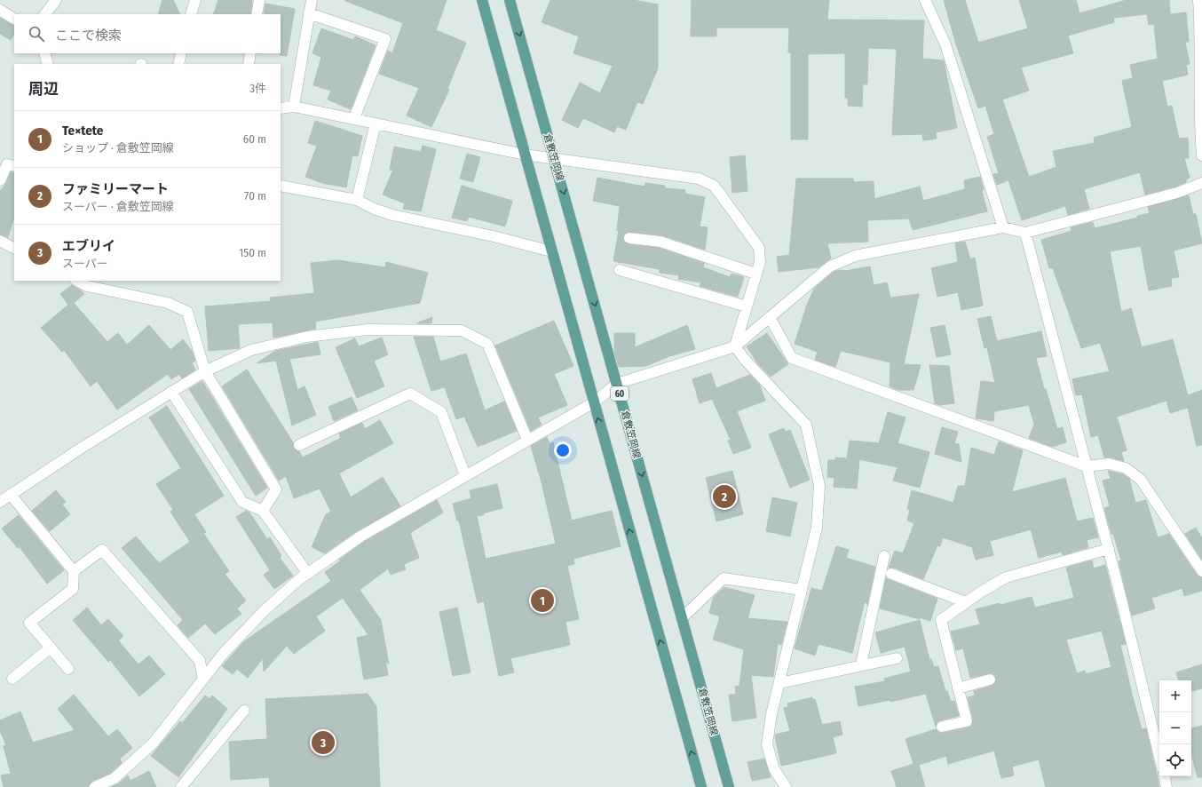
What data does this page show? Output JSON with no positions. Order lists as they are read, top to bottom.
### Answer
{
  "streets": {
    "main road": ["倉敷笠岡線", "60"]
  },
  "page": {
    "search": "ここで検索",
    "heading": ["周辺", "3件"],
    "list": [
      {
        "mark": "1",
        "name": "Te×tete",
        "note": "ショップ · 倉敷笠岡線",
        "value": "60 m"
      },
      {
        "mark": "2",
        "name": "ファミリーマート",
        "note": "スーパー · 倉敷笠岡線",
        "value": "70 m"
      },
      {
        "mark": "3",
        "name": "エブリイ",
        "note": "スーパー",
        "value": "150 m"
      }
    ],
    "pins": ["2", "1", "3"],
    "map_buttons": ["+", "−"]
  }
}
